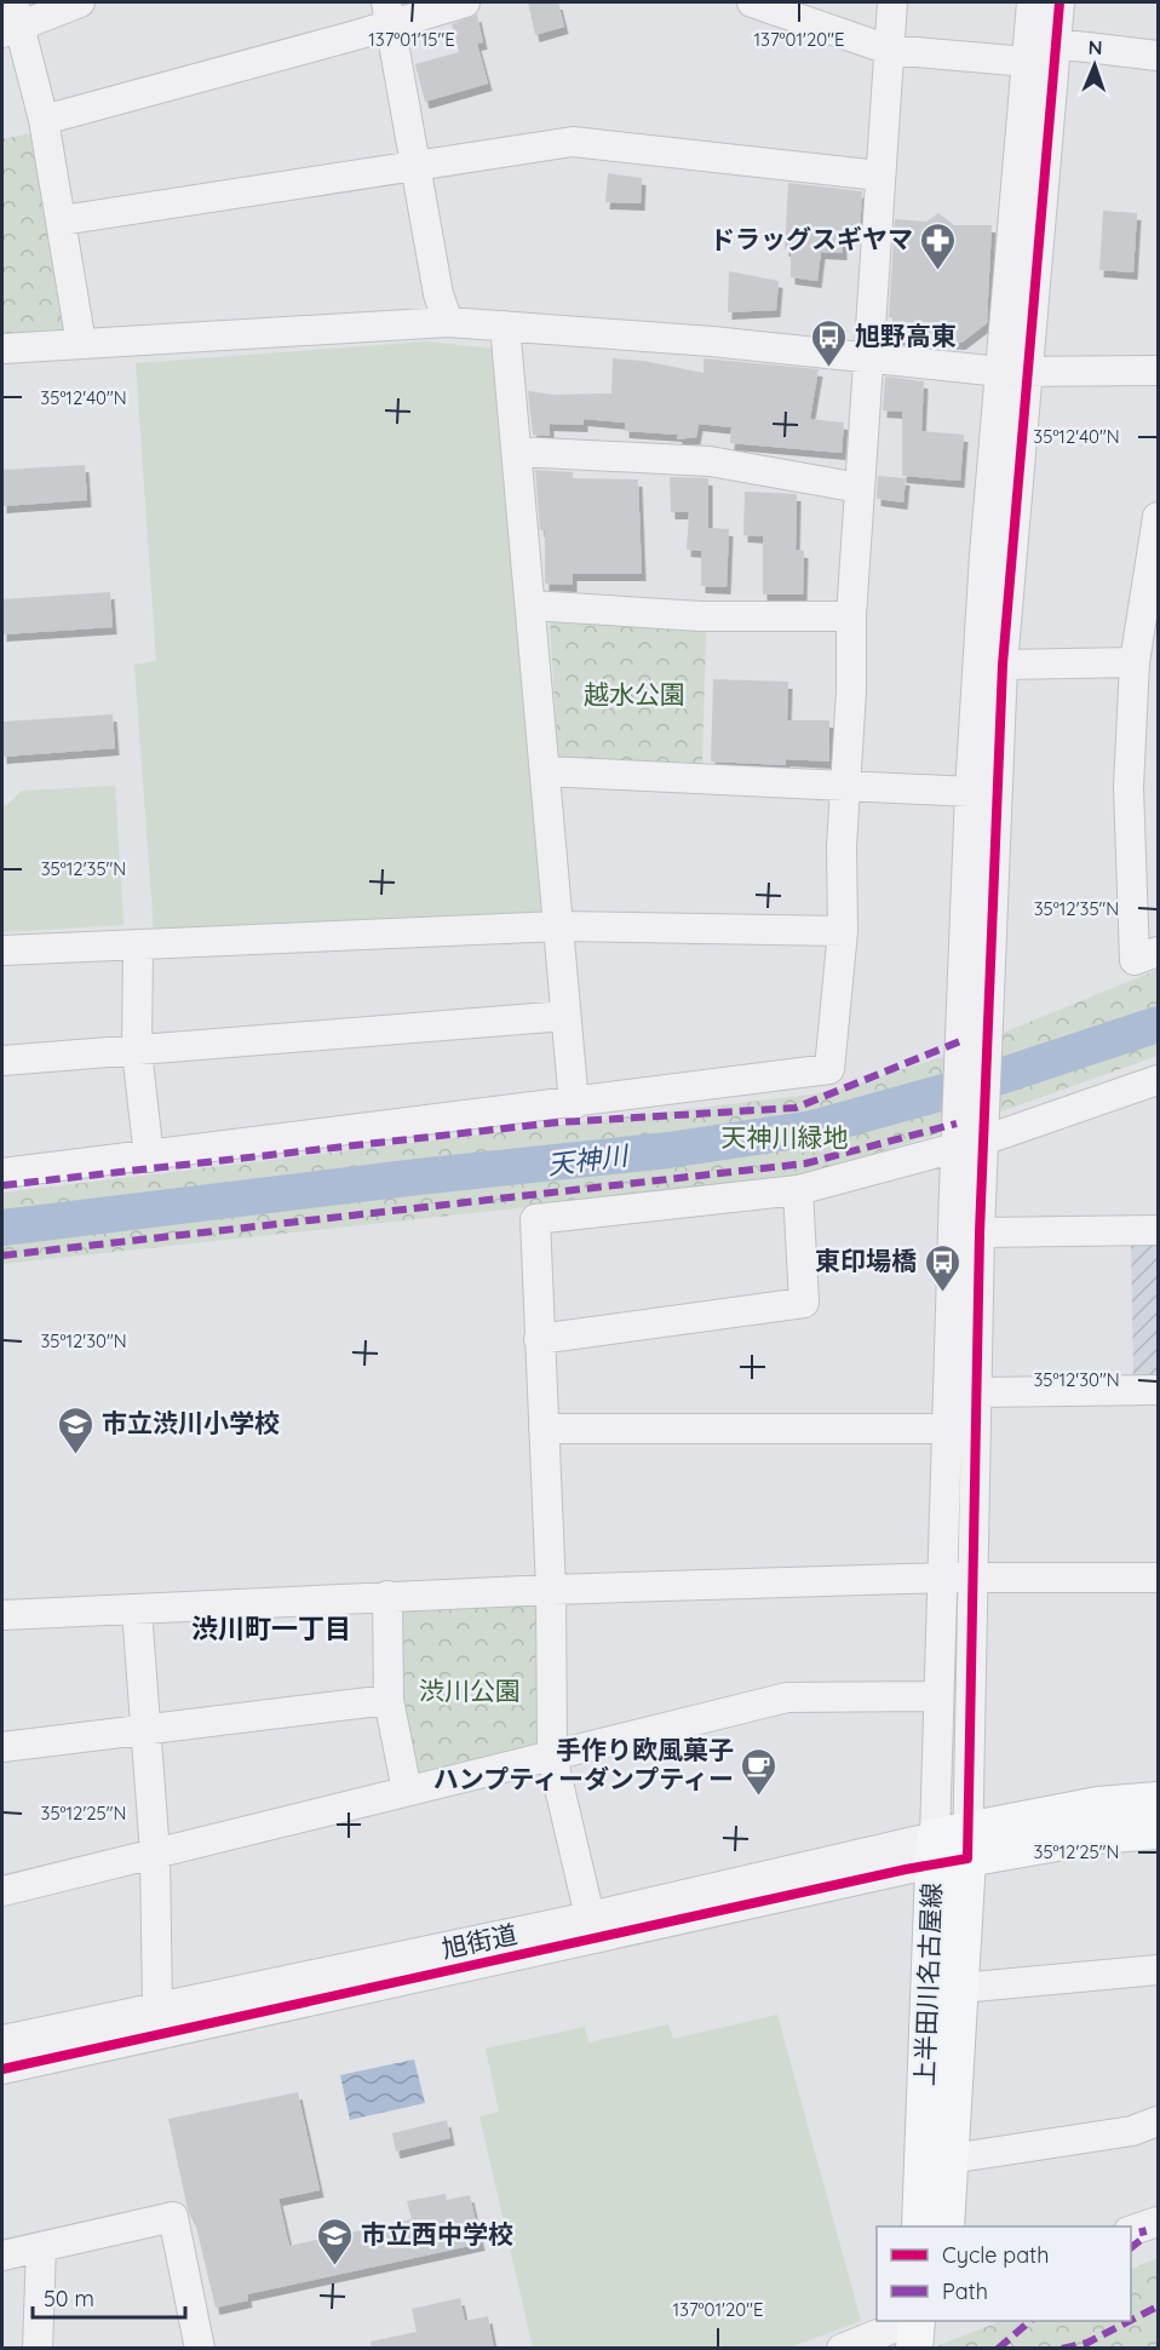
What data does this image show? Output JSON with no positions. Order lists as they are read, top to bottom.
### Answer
{
  "streets": {
    "main road": ["上半田川名古屋線"],
    "street": ["旭街道"]
  },
  "crossings": [
    ["旭街道", "上半田川名古屋線"]
  ],
  "districts": ["渋川町一丁目"],
  "water": ["天神川"],
  "parks": ["越水公園", "天神川緑地", "渋川公園"],
  "places": {
    "pharmacy": ["ドラッグスギヤマ"],
    "bus stop": ["旭野高東", "東印場橋"],
    "school or university": ["市立渋川小学校", "市立西中学校"],
    "cafe": ["手作り欧風菓子 ハンプティーダンプティー"]
  },
  "legend": ["Cycle path", "Path"],
  "scale_bar": "50 m",
  "north": "top",
  "coordinates": [
    "137°01'15\"E",
    "137°01'20\"E",
    "35°12'40\"N",
    "35°12'35\"N",
    "35°12'30\"N",
    "35°12'25\"N"
  ]
}
